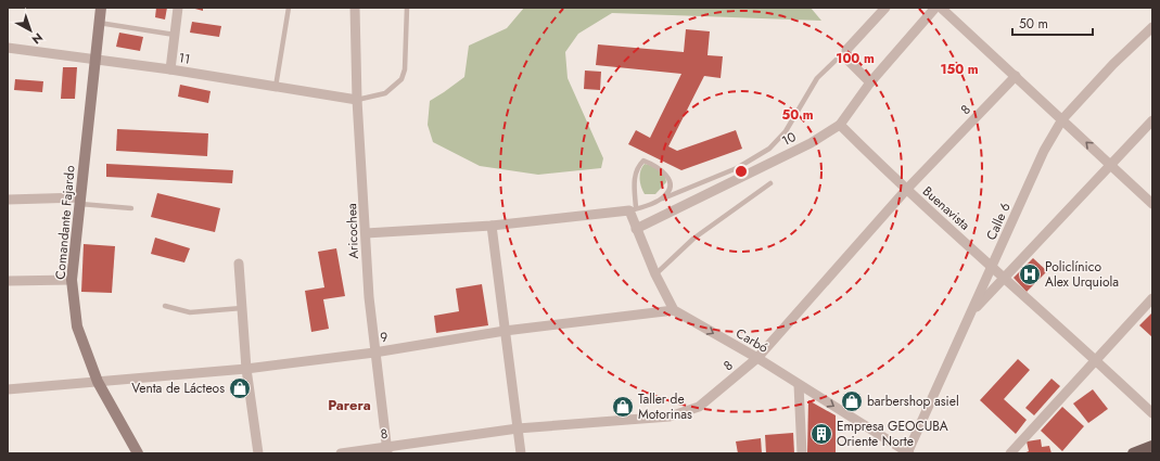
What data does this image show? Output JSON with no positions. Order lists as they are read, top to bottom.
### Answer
{
  "streets": {
    "street": [
      "11",
      "8",
      "10",
      "Buenavista",
      "Calle 6",
      "Comandante Fajardo",
      "Aricochea",
      "9",
      "Carbó"
    ]
  },
  "crossings": [
    ["11", "Comandante Fajardo"],
    ["11", "Aricochea"],
    ["8", "Buenavista"],
    ["8", "Aricochea"],
    ["8", "Carbó"],
    ["10", "Buenavista"],
    ["Buenavista", "Calle 6"],
    ["Calle 6", "Carbó"],
    ["Comandante Fajardo", "9"],
    ["Aricochea", "9"],
    ["9", "Carbó"]
  ],
  "one_way": ["Carbó"],
  "districts": ["Parera"],
  "places": {
    "hospital": ["Policlínico Alex Urquiola"],
    "shop": ["Venta de Lácteos", "barbershop asiel", "Taller de Motorinas"],
    "building": ["Empresa GEOCUBA Oriente Norte"]
  },
  "scale_bar": "50 m",
  "north": "bottom right",
  "rings": ["100 m", "150 m", "50 m"]
}
